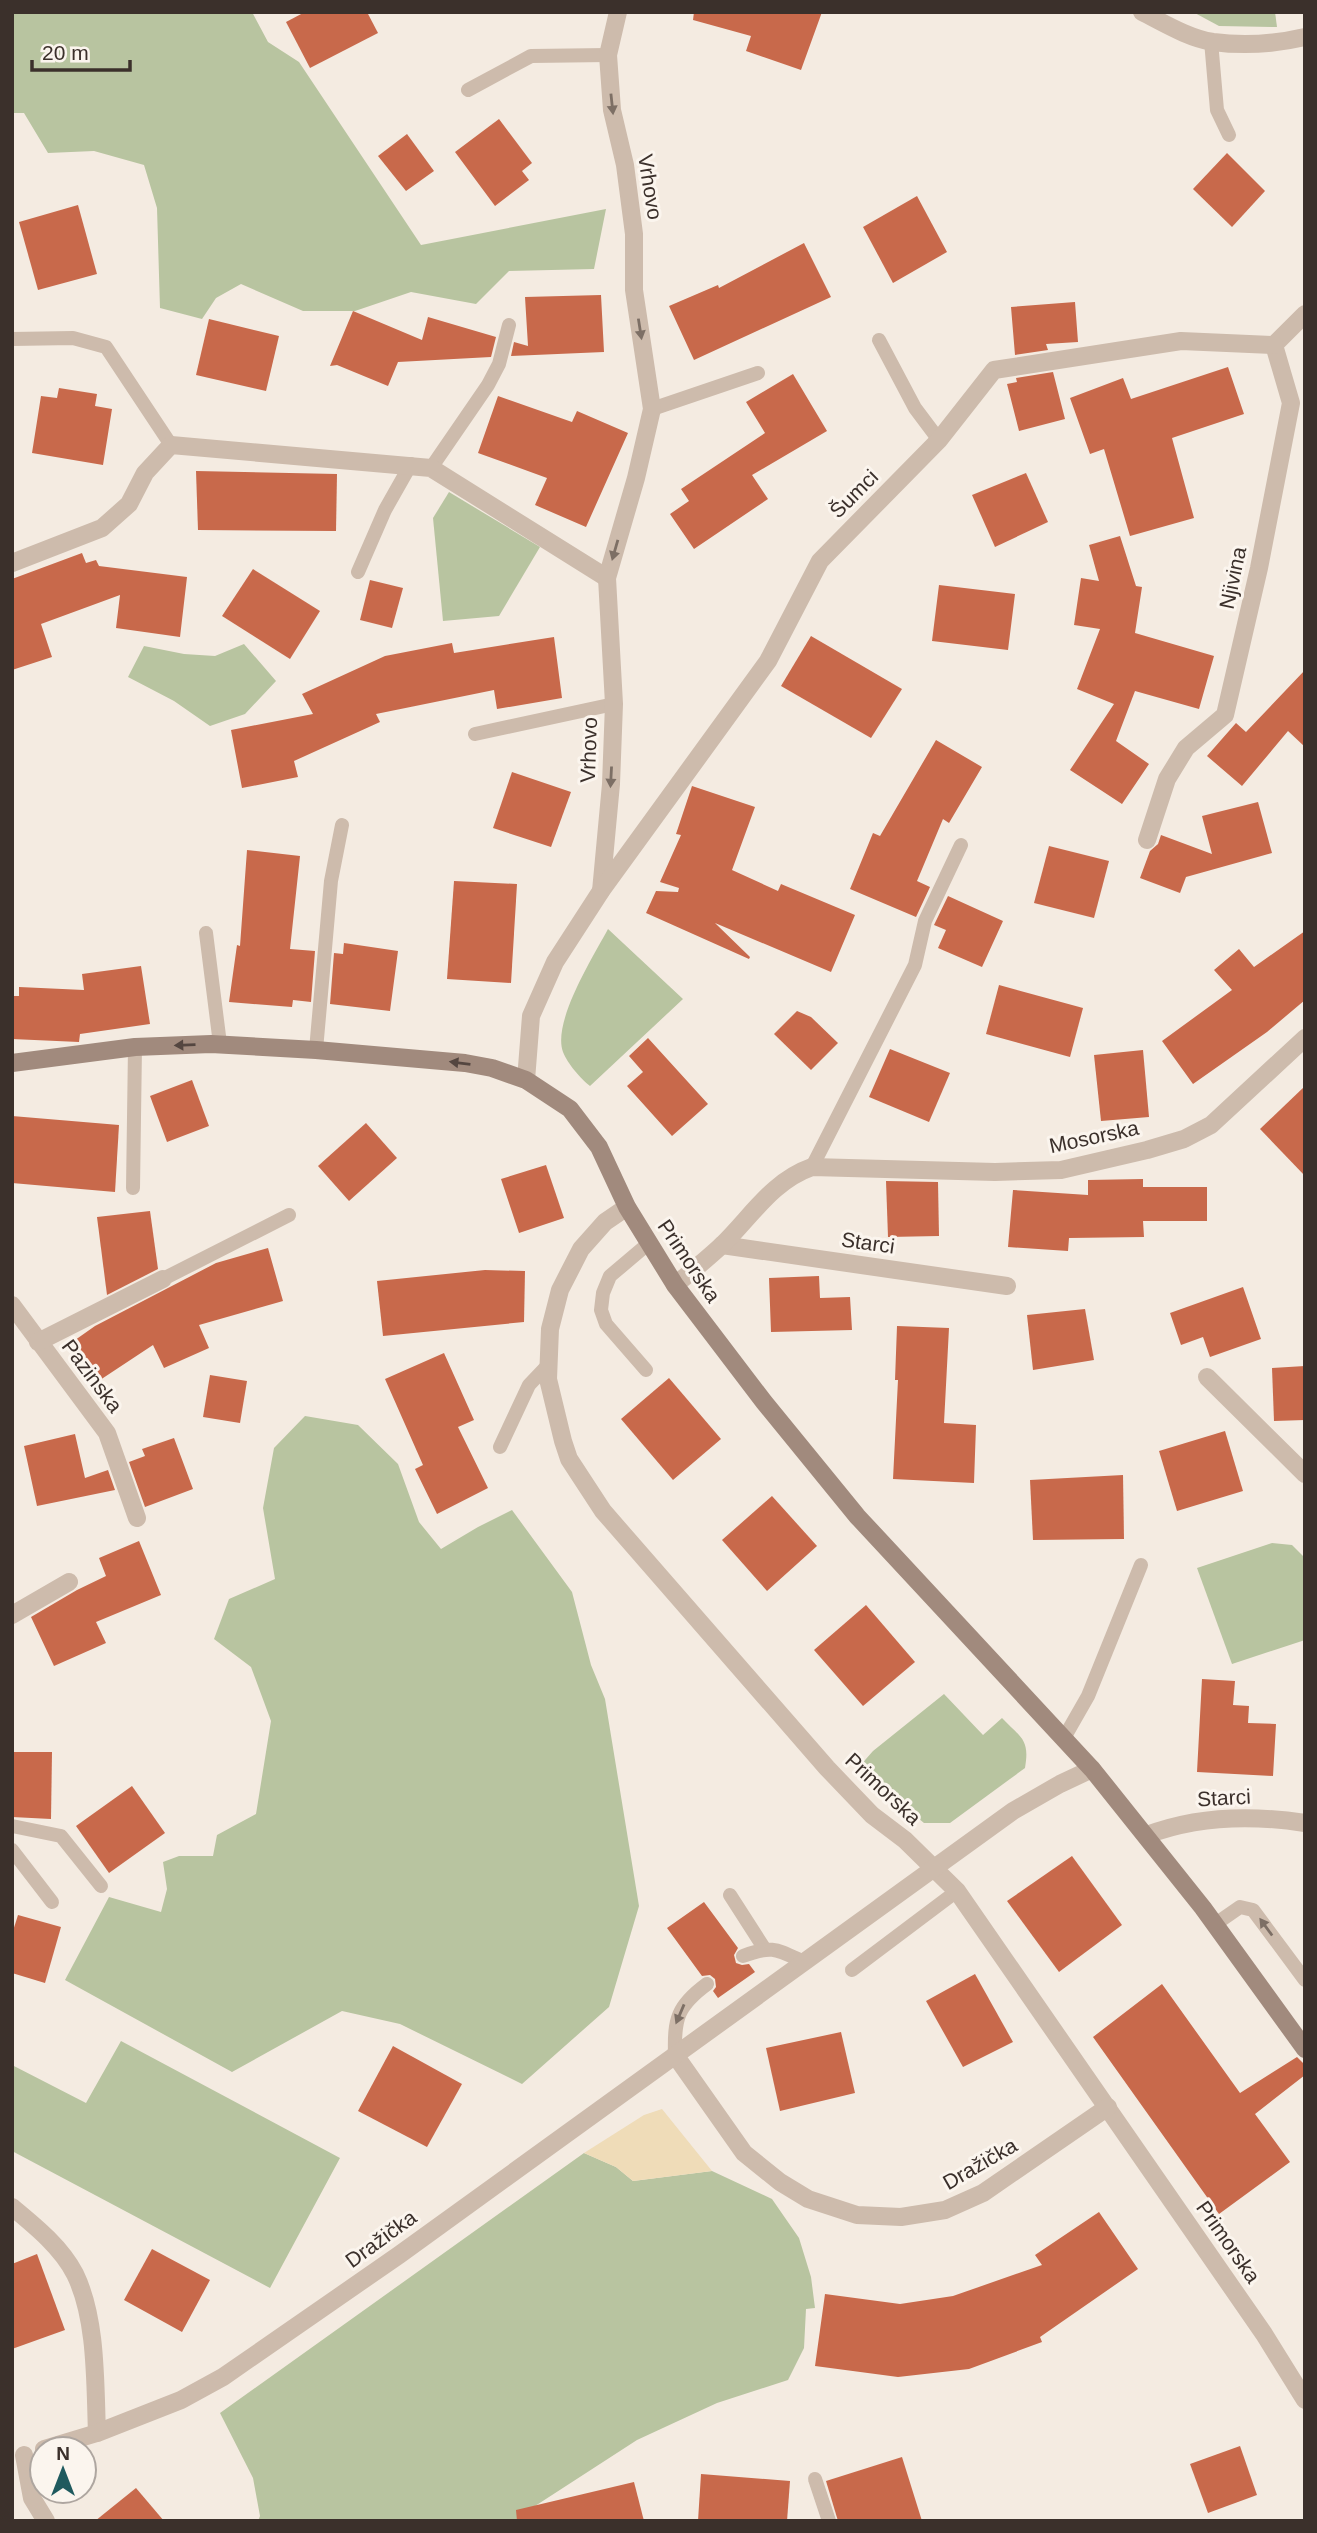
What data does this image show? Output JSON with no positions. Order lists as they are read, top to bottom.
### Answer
{
  "streets": {
    "street": [
      "Vrhovo",
      "Šumci",
      "Njivina",
      "Mosorska",
      "Starci",
      "Primorska",
      "Pazinska",
      "Dražička"
    ]
  },
  "crossings": [
    ["Vrhovo", "Šumci"],
    ["Vrhovo", "Primorska"],
    ["Šumci", "Njivina"],
    ["Starci", "Primorska"],
    ["Primorska", "Dražička"]
  ],
  "one_way": ["Vrhovo"],
  "scale_bar": "20 m",
  "north": "top"
}
